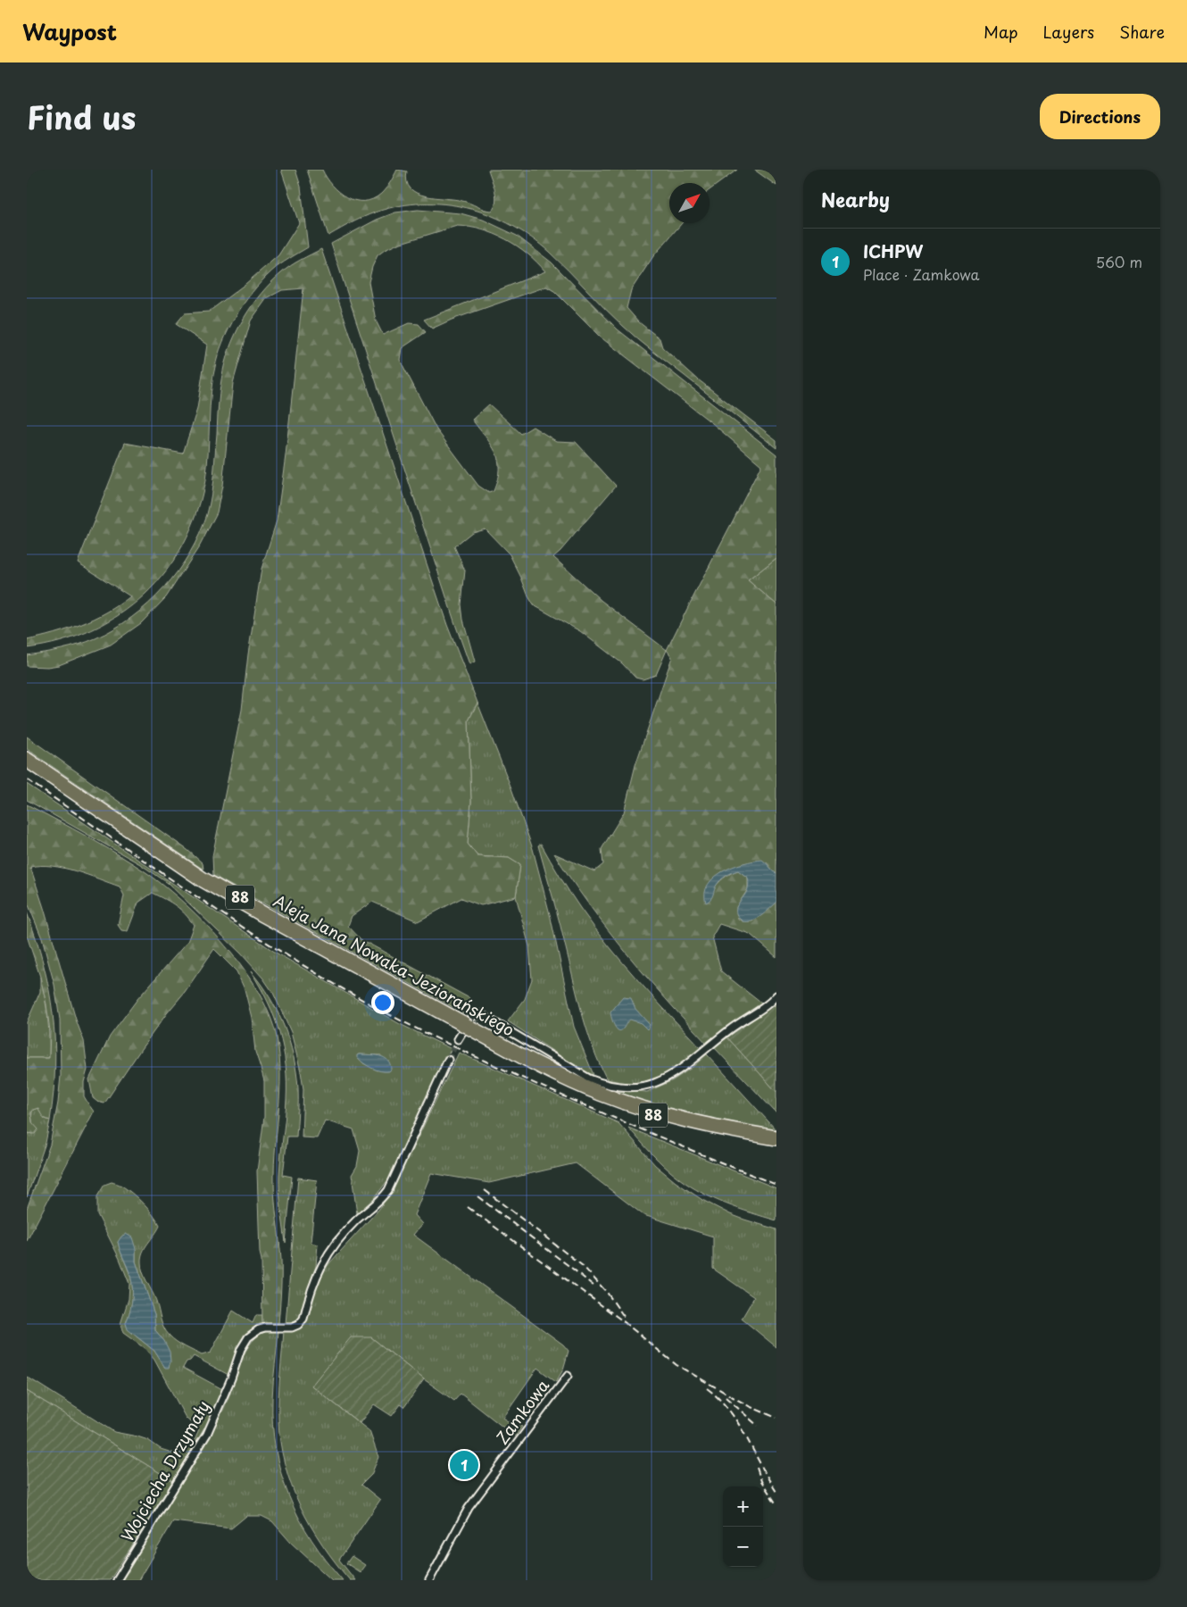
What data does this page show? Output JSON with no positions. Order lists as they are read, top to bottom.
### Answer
{
  "streets": {
    "main road": ["88", "Aleja Jana Nowaka-Jeziorańskiego"],
    "street": ["Zamkowa", "Wojciecha Drzymały"]
  },
  "north": "top right",
  "page": {
    "header": "Waypost",
    "nav": ["Map", "Layers", "Share"],
    "title": "Find us",
    "buttons": "Directions",
    "heading": "Nearby",
    "list": [
      {
        "mark": "1",
        "name": "ICHPW",
        "note": "Place · Zamkowa",
        "value": "560 m"
      }
    ],
    "pins": "1",
    "map_buttons": ["+", "−"]
  }
}
